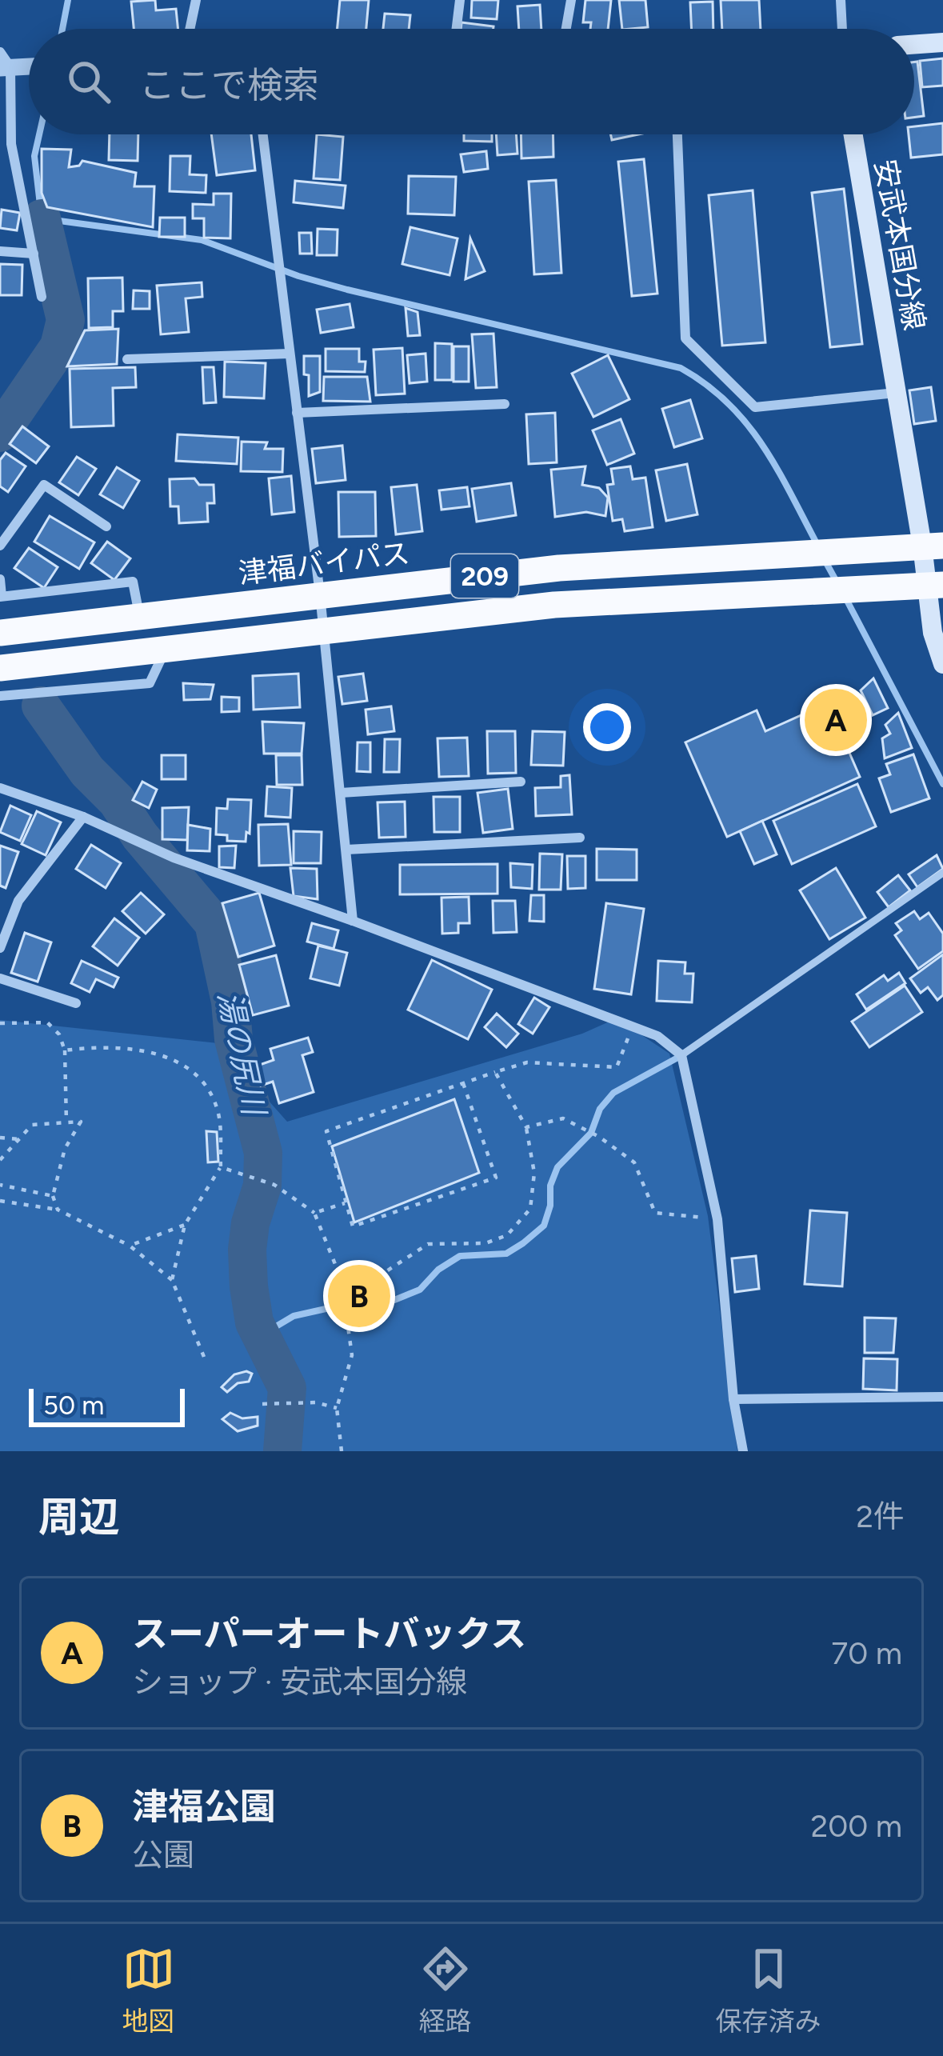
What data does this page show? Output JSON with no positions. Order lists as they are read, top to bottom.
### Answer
{
  "streets": {
    "highway": ["津福バイパス", "209"],
    "main road": ["安武本国分線"]
  },
  "crossings": [
    ["安武本国分線", "津福バイパス"],
    ["安武本国分線", "209"]
  ],
  "water": ["湯の尻川"],
  "scale_bar": "50 m",
  "page": {
    "search": "ここで検索",
    "pins": ["A", "B"],
    "scale": "50 m",
    "heading": ["周辺", "2件"],
    "list": [
      {
        "mark": "A",
        "name": "スーパーオートバックス",
        "note": "ショップ · 安武本国分線",
        "value": "70 m"
      },
      {
        "mark": "B",
        "name": "津福公園",
        "note": "公園",
        "value": "200 m"
      }
    ],
    "nav": ["地図", "経路", "保存済み"]
  }
}
